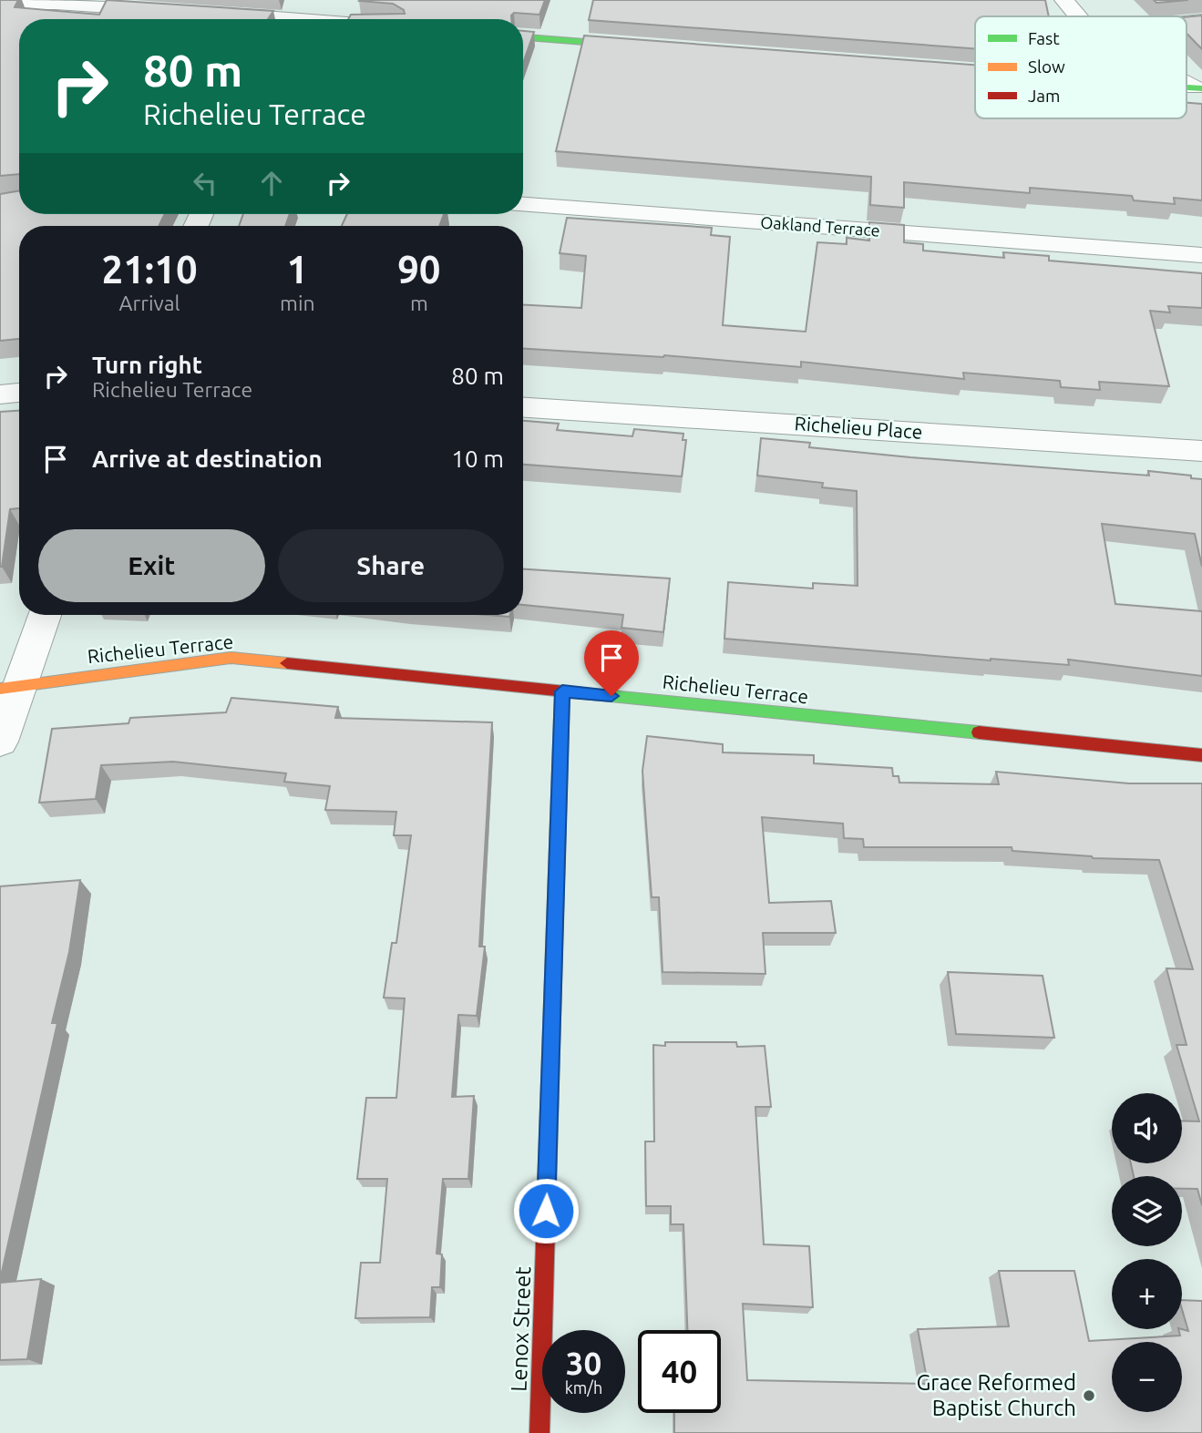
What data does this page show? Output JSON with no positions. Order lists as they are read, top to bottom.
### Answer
{
  "streets": {
    "street": [
      "Oakland Terrace",
      "Richelieu Place",
      "Richelieu Terrace",
      "Lenox Street"
    ]
  },
  "crossings": [
    ["Richelieu Terrace", "Lenox Street"]
  ],
  "places": ["Grace Reformed Baptist Church"],
  "legend": ["Fast", "Slow", "Jam"],
  "page": {
    "turn": ["80 m", "Richelieu Terrace"],
    "eta": [
      "21:10",
      "Arrival",
      "1",
      "min",
      "90",
      "m"
    ],
    "list": [
      {
        "name": "Turn right",
        "note": "Richelieu Terrace",
        "value": "80 m"
      },
      {
        "name": "Arrive at destination",
        "value": "10 m"
      }
    ],
    "buttons": ["Exit", "Share"],
    "map_buttons": ["+", "−"],
    "speed": "30 km/h",
    "limit": "40"
  }
}
